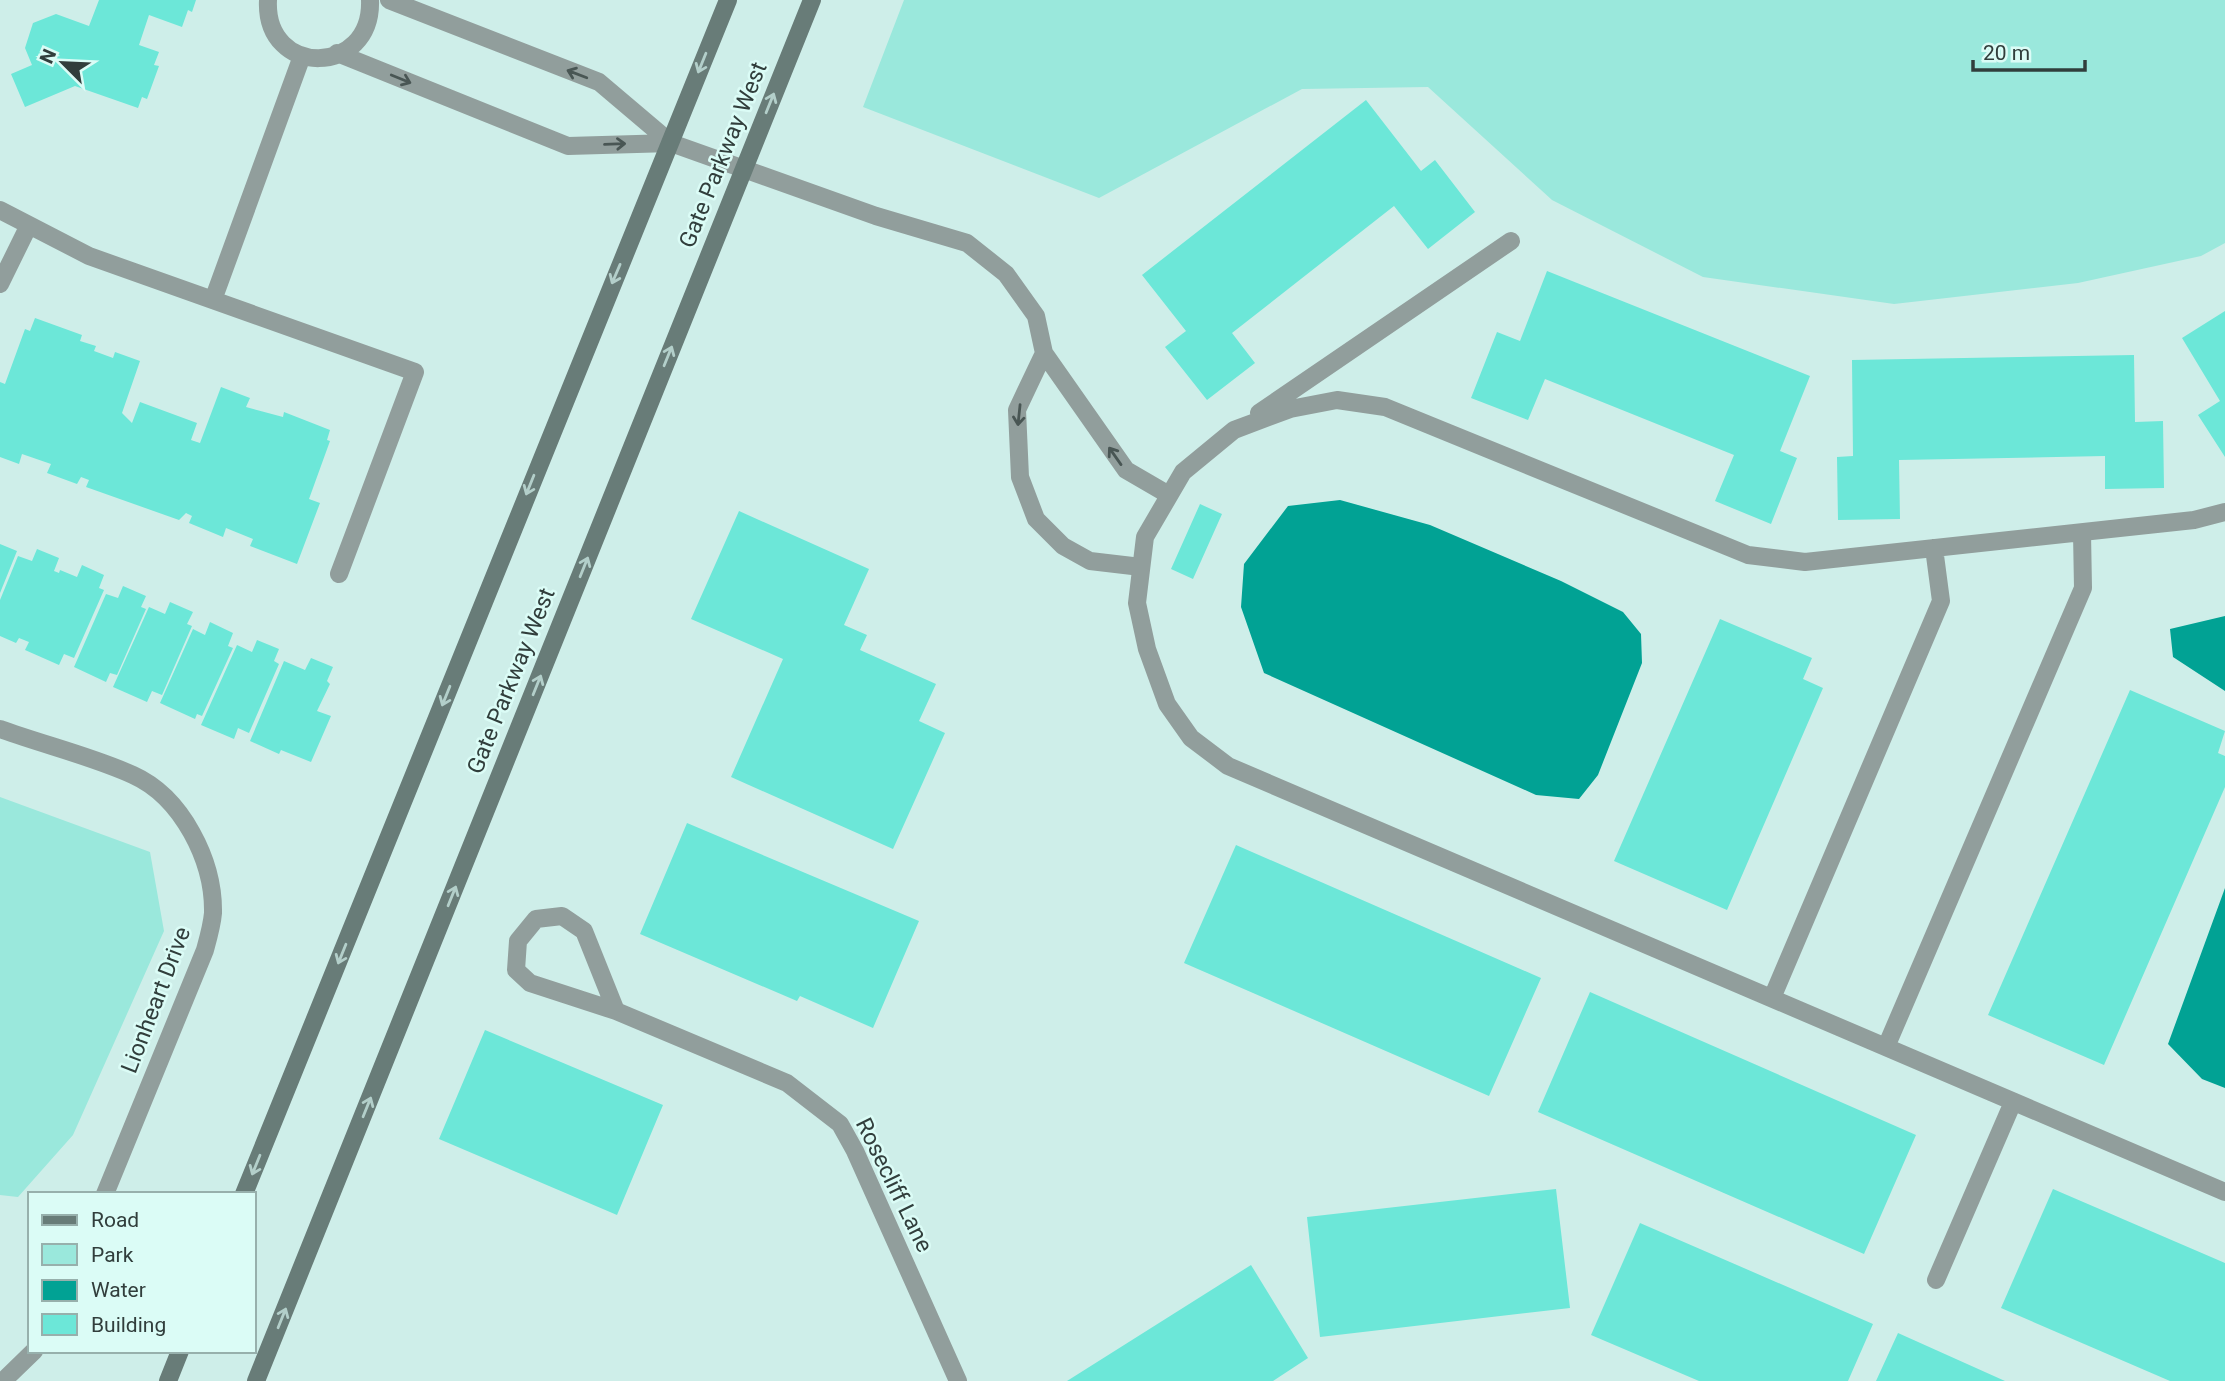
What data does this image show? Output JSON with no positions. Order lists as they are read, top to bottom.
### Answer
{
  "streets": {
    "main road": ["Gate Parkway West"],
    "street": ["Lionheart Drive", "Rosecliff Lane"]
  },
  "legend": [
    "Road",
    "Park",
    "Water",
    "Building"
  ],
  "scale_bar": "20 m",
  "north": "top left"
}
